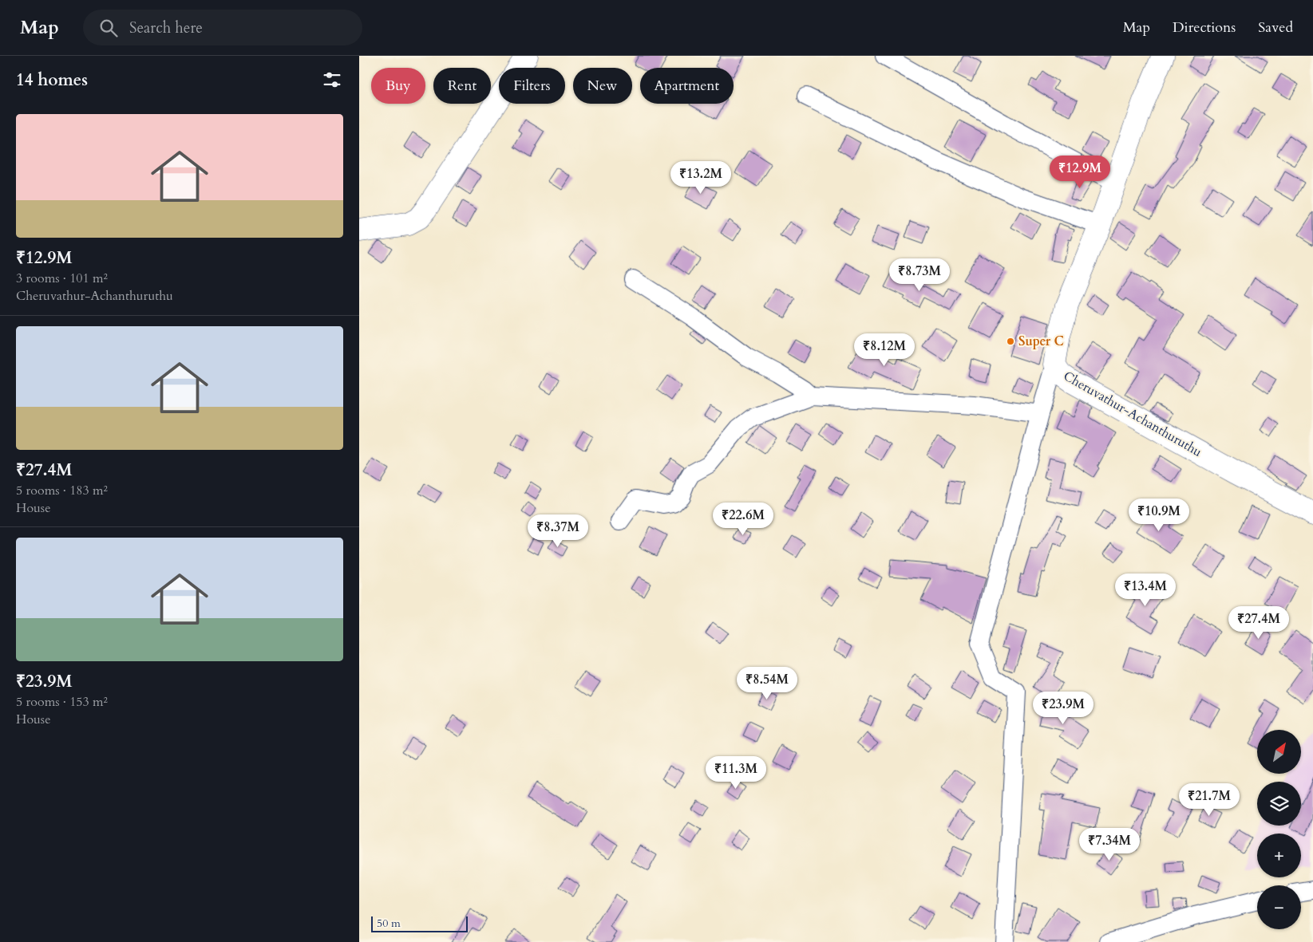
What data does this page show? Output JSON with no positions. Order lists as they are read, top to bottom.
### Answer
{
  "streets": {
    "main road": ["Cheruvathur-Achanthuruthu"]
  },
  "places": ["Super C"],
  "scale_bar": "50 m",
  "north": "top right",
  "page": {
    "header": "Map",
    "search": "Search here",
    "nav": ["Map", "Directions", "Saved"],
    "heading": "14 homes",
    "chip": [
      "Buy",
      "Rent",
      "Filters",
      "New",
      "Apartment"
    ],
    "list": [
      {
        "name": "₹12.9M",
        "note": "3 rooms · 101 m² · Cheruvathur-Achanthuruthu"
      },
      {
        "name": "₹27.4M",
        "note": "5 rooms · 183 m² · House"
      },
      {
        "name": "₹23.9M",
        "note": "5 rooms · 153 m² · House"
      }
    ],
    "price": [
      "₹12.9M",
      "₹13.2M",
      "₹8.73M",
      "₹8.12M",
      "₹10.9M",
      "₹22.6M",
      "₹8.37M",
      "₹13.4M",
      "₹27.4M",
      "₹8.54M",
      "₹23.9M",
      "₹11.3M",
      "₹21.7M",
      "₹7.34M"
    ],
    "map_buttons": ["+", "−"],
    "scale": "50 m"
  }
}
